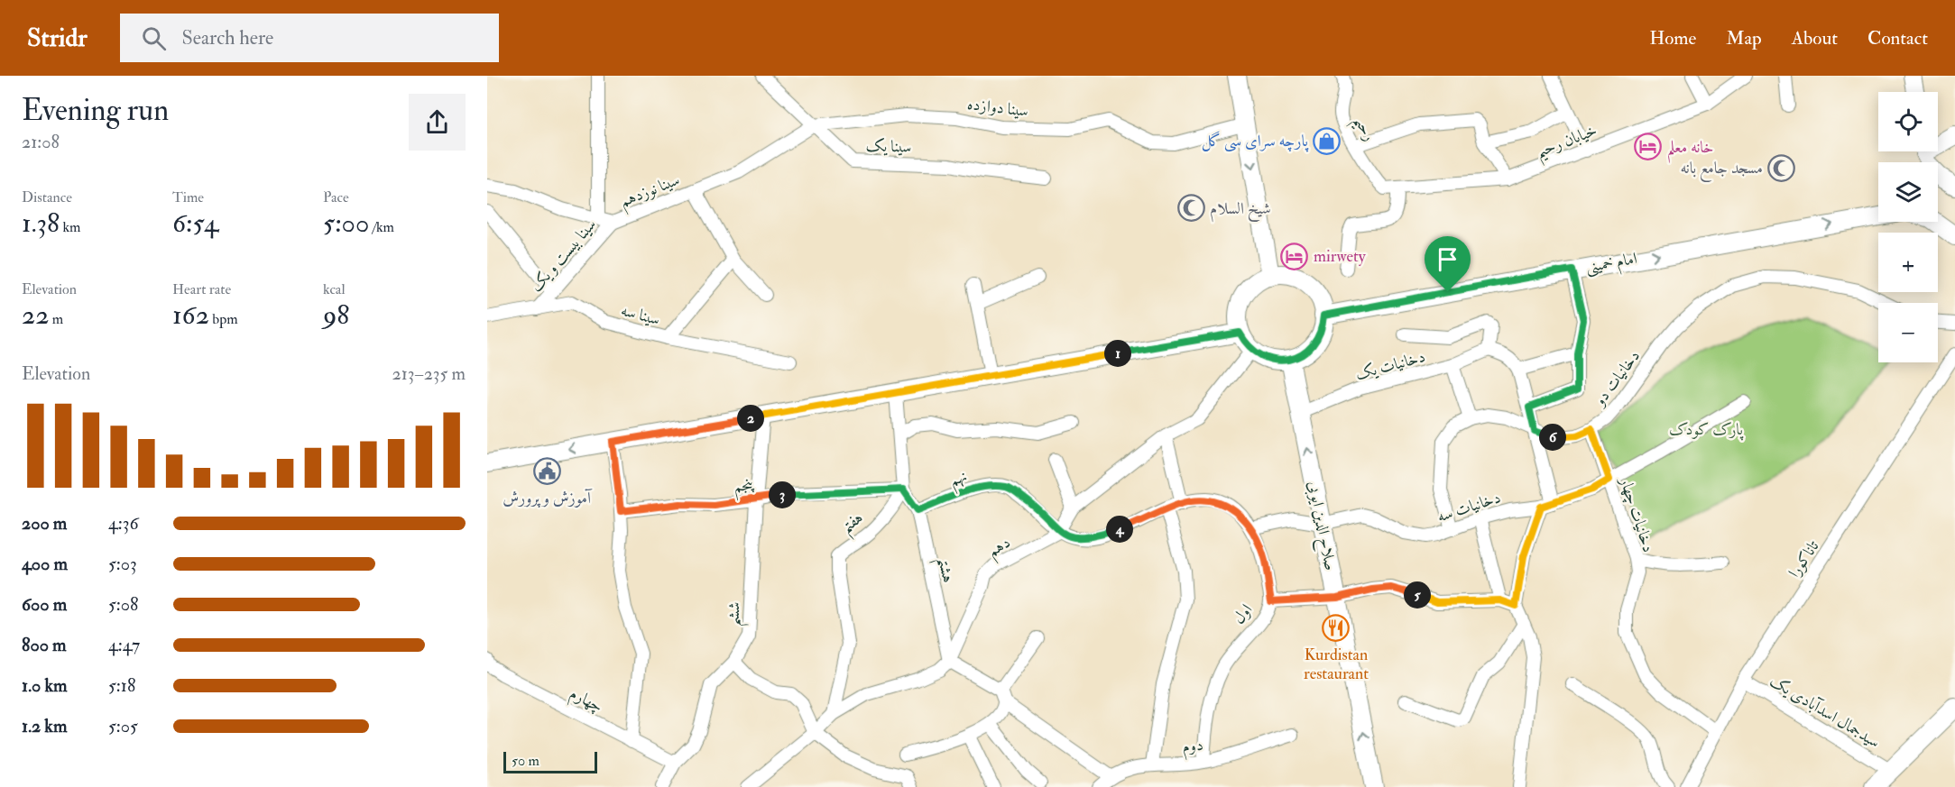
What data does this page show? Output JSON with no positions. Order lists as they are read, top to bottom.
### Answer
{
  "streets": {
    "main road": ["امام خمینی", "صلاح الدین ایوبی"],
    "street": [
      "سینا دوازده",
      "رحیم",
      "خیابان رحیم",
      "سینا یک",
      "سینا نوزدهم",
      "سینا بیست و یک",
      "سینا سه",
      "دخانیات یک",
      "دخانیات دو",
      "نهم",
      "پنجم",
      "دخانیات سه",
      "دخانیات چهار",
      "هفتم",
      "دهم",
      "تاناکورا",
      "هشتم",
      "ششم",
      "اول",
      "چهارم",
      "سیدجمال اسدآبادی یک",
      "دوم"
    ]
  },
  "crossings": [
    ["سینا دوازده", "سینا یک"],
    ["سینا دوازده", "سینا نوزدهم"],
    ["رحیم", "خیابان رحیم"],
    ["سینا یک", "سینا نوزدهم"],
    ["سینا نوزدهم", "سینا بیست و یک"],
    ["سینا بیست و یک", "سینا سه"],
    ["امام خمینی", "صلاح الدین ایوبی"],
    ["دخانیات یک", "صلاح الدین ایوبی"],
    ["دخانیات دو", "دخانیات چهار"],
    ["نهم", "دهم"],
    ["نهم", "هشتم"],
    ["نهم", "اول"],
    ["پنجم", "هفتم"],
    ["پنجم", "هشتم"],
    ["پنجم", "ششم"],
    ["دخانیات سه", "دخانیات چهار"],
    ["دخانیات سه", "صلاح الدین ایوبی"],
    ["دخانیات سه", "اول"],
    ["دخانیات چهار", "تاناکورا"],
    ["هفتم", "هشتم"],
    ["دهم", "هشتم"],
    ["دهم", "اول"],
    ["تاناکورا", "سیدجمال اسدآبادی یک"],
    ["ششم", "چهارم"],
    ["اول", "دوم"]
  ],
  "one_way": ["امام خمینی", "صلاح الدین ایوبی"],
  "parks": ["پارک کودک"],
  "places": {
    "shop": ["پارچه سرای سی گل"],
    "hotel": ["خانه معلم", "mirwety"],
    "mosque": ["مسجد جامع بانه", "شیخ السلام"],
    "public building": ["آموزش و پرورش"],
    "restaurant": ["Kurdistan restaurant"]
  },
  "scale_bar": "50 m",
  "page": {
    "header": "Stridr",
    "search": "Search here",
    "nav": [
      "Home",
      "Map",
      "About",
      "Contact"
    ],
    "heading": ["Evening run", "21:08"],
    "map_buttons": ["+", "−"],
    "stats": [
      ["Distance", "1.38 km"],
      ["Time", "6:54"],
      ["Pace", "5:00 /km"],
      ["Elevation", "22 m"],
      ["Heart rate", "162 bpm"],
      ["kcal", "98"]
    ],
    "pins": [
      "1",
      "2",
      "6",
      "3",
      "4",
      "5"
    ],
    "chart": ["Elevation", "213–235 m"],
    "list": [
      {
        "name": "200 m",
        "note": "4:36"
      },
      {
        "name": "400 m",
        "note": "5:03"
      },
      {
        "name": "600 m",
        "note": "5:08"
      },
      {
        "name": "800 m",
        "note": "4:47"
      },
      {
        "name": "1.0 km",
        "note": "5:18"
      },
      {
        "name": "1.2 km",
        "note": "5:05"
      }
    ],
    "scale": "50 m"
  }
}
